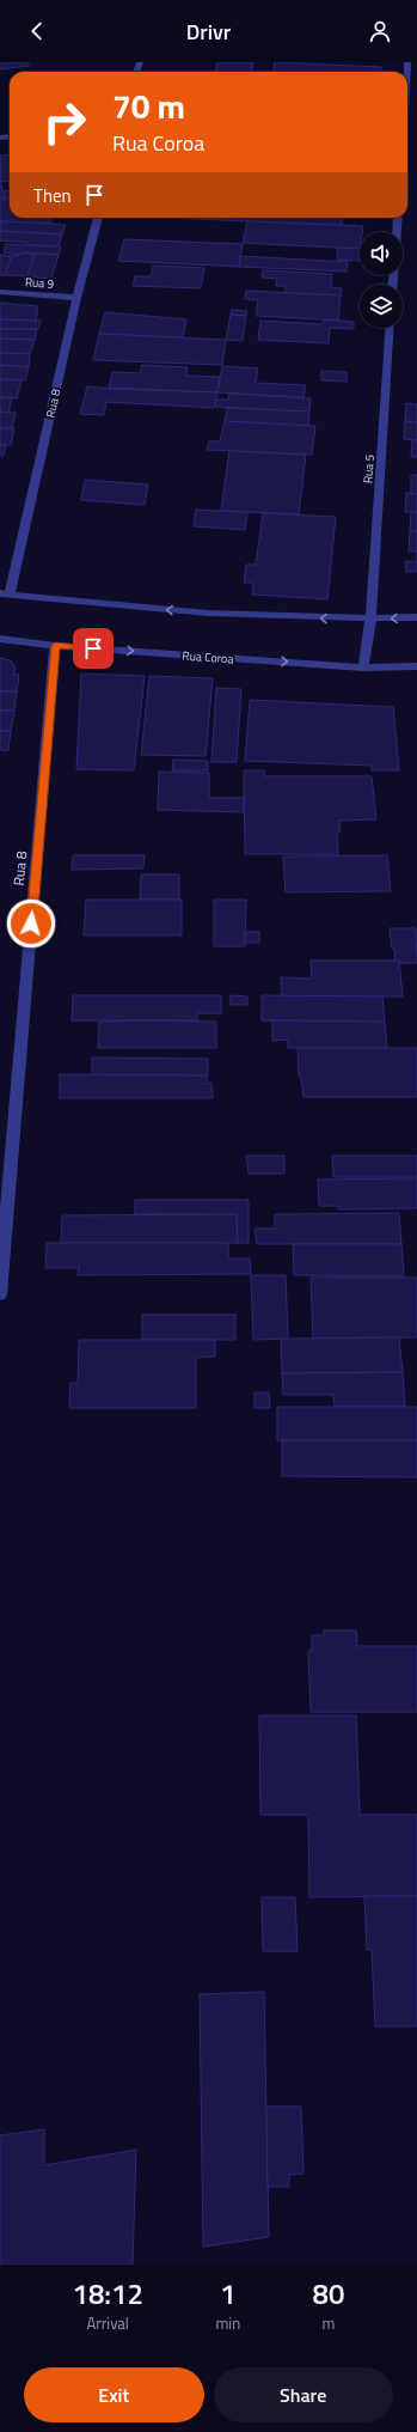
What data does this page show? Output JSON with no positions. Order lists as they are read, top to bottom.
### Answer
{
  "streets": {
    "street": [
      "Rua 9",
      "Rua 8",
      "Rua 5",
      "Rua Coroa"
    ]
  },
  "crossings": [
    ["Rua 9", "Rua 8"],
    ["Rua 8", "Rua Coroa"],
    ["Rua 5", "Rua Coroa"]
  ],
  "page": {
    "header": "Drivr",
    "turn": ["70 m", "Rua Coroa"],
    "then": "Then",
    "eta": [
      "18:12",
      "Arrival",
      "1",
      "min",
      "80",
      "m"
    ],
    "buttons": ["Exit", "Share"]
  }
}
